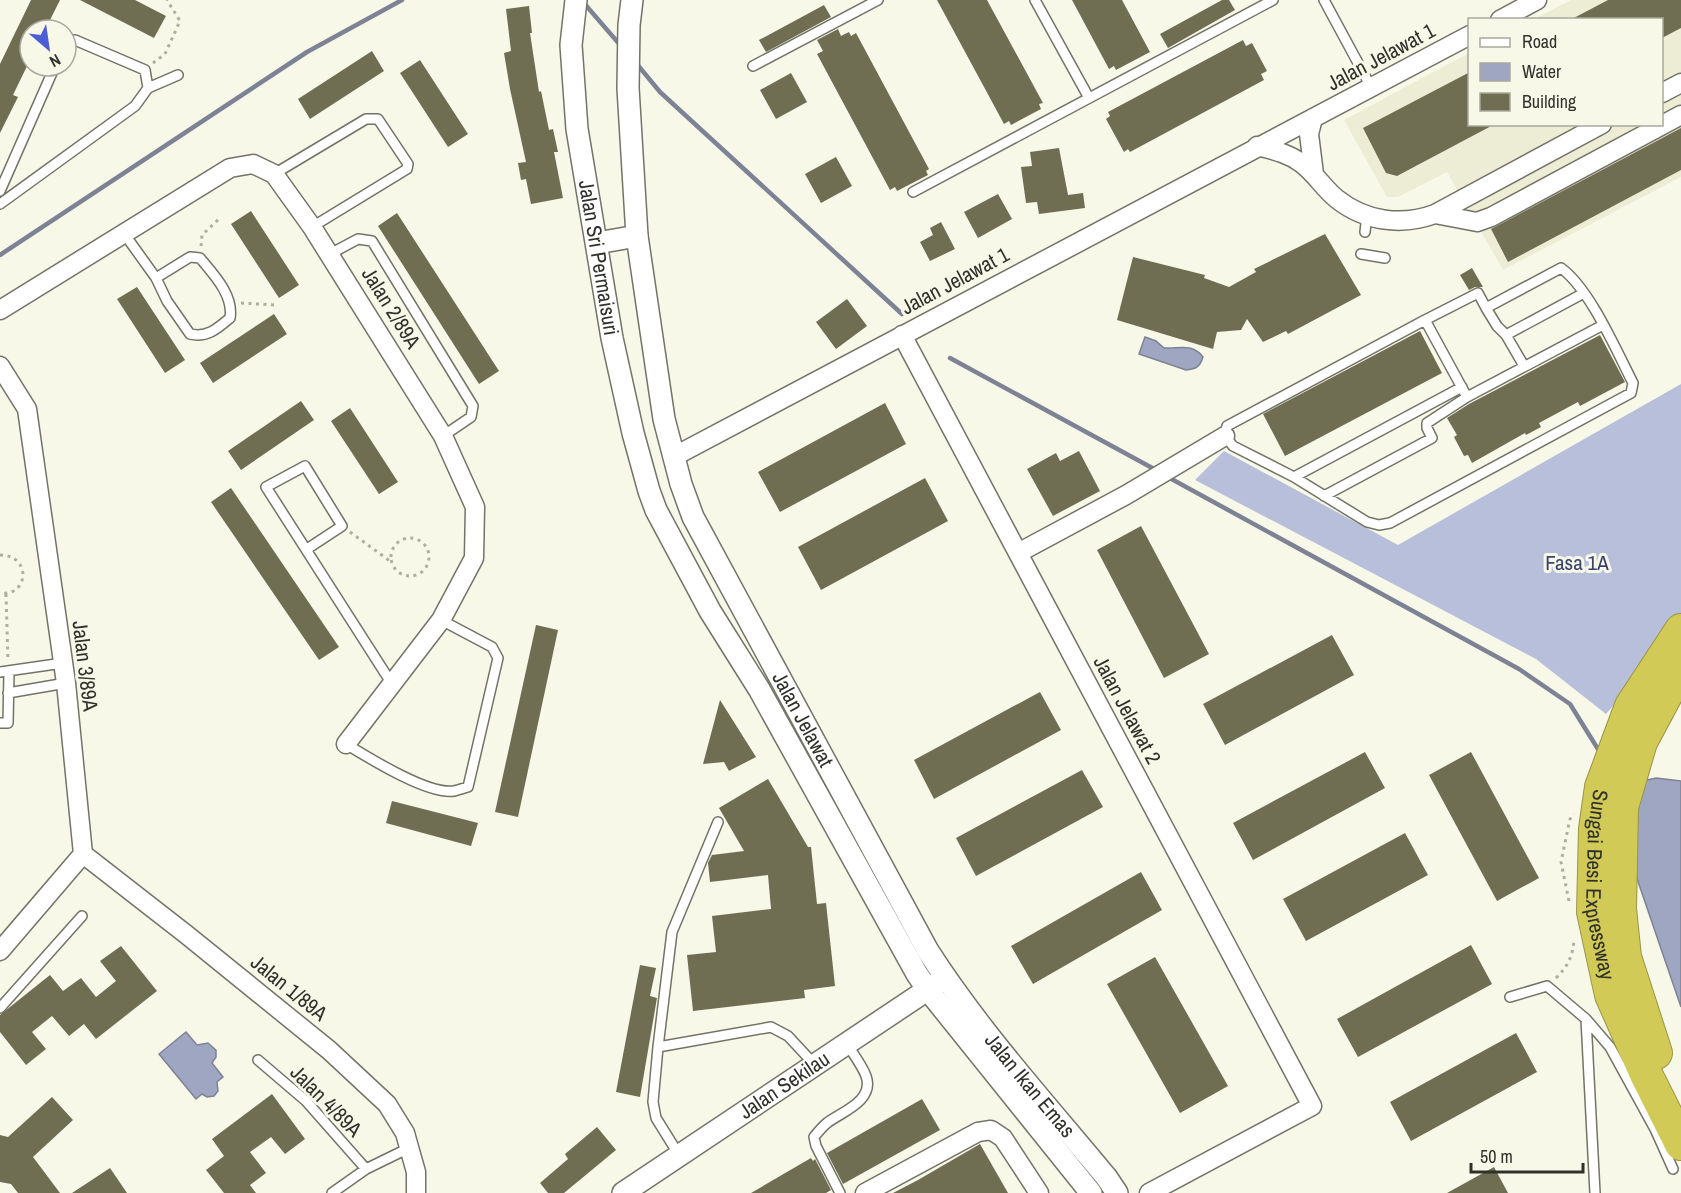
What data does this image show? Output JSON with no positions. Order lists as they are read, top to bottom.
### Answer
{
  "streets": {
    "highway": ["Sungai Besi Expressway"],
    "street": [
      "Jalan Jelawat 1",
      "Jalan Sri Permaisuri",
      "Jalan 2/89A",
      "Jalan 3/89A",
      "Jalan Jelawat 2",
      "Jalan Jelawat",
      "Jalan 1/89A",
      "Jalan Sekilau",
      "Jalan Ikan Emas"
    ],
    "lane": ["Jalan 4/89A"]
  },
  "crossings": [
    ["Jalan Jelawat 1", "Jalan Sri Permaisuri"],
    ["Jalan Jelawat 1", "Jalan Jelawat 2"],
    ["Jalan Jelawat 1", "Jalan Jelawat"],
    ["Jalan Sri Permaisuri", "Jalan Jelawat"],
    ["Jalan 3/89A", "Jalan 1/89A"],
    ["Jalan Jelawat", "Jalan Sekilau"],
    ["Jalan Jelawat", "Jalan Ikan Emas"],
    ["Jalan Sekilau", "Jalan Ikan Emas"]
  ],
  "parks": ["Fasa 1A"],
  "legend": ["Road", "Water", "Building"],
  "scale_bar": "50 m",
  "north": "bottom right"
}
